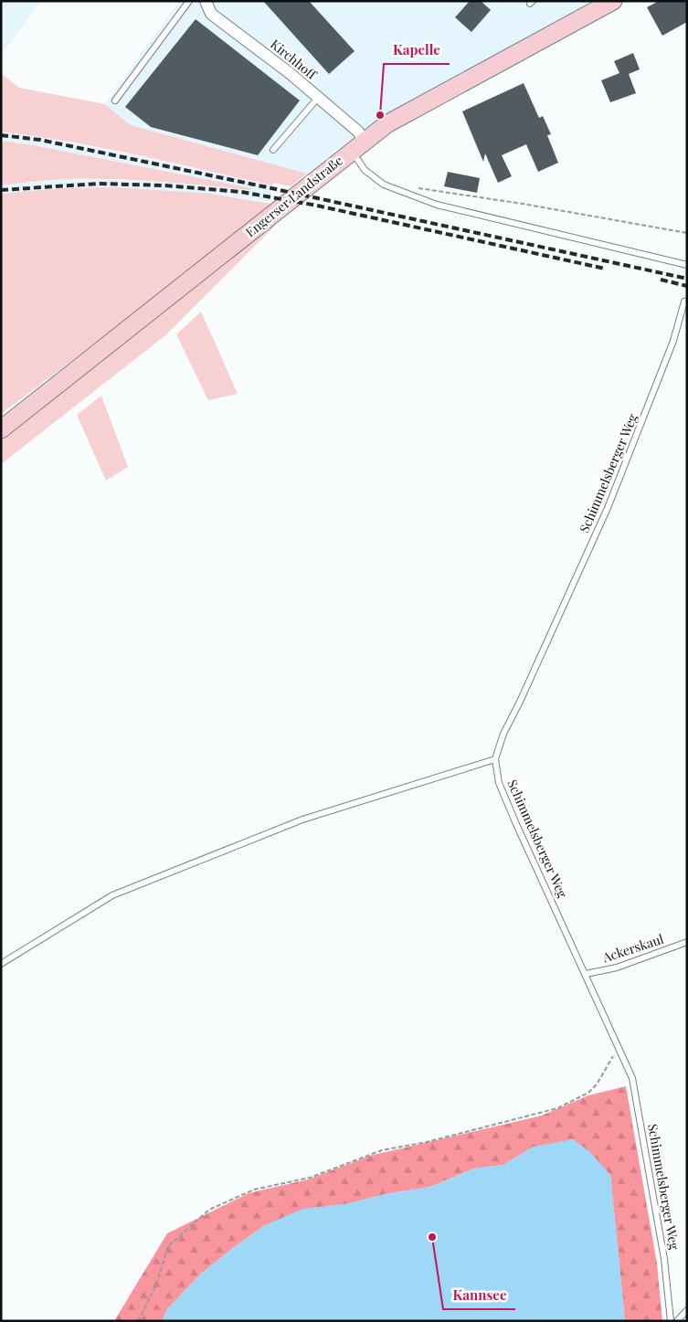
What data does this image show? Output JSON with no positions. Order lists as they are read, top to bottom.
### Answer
{
  "streets": {
    "main road": ["Engerser Landstraße"],
    "street": ["Kirchhoff"],
    "lane": ["Schimmelsberger Weg", "Ackerskaul"]
  },
  "crossings": [
    ["Kirchhoff", "Engerser Landstraße"],
    ["Schimmelsberger Weg", "Ackerskaul"]
  ],
  "places": ["Kapelle", "Kannsee"]
}
